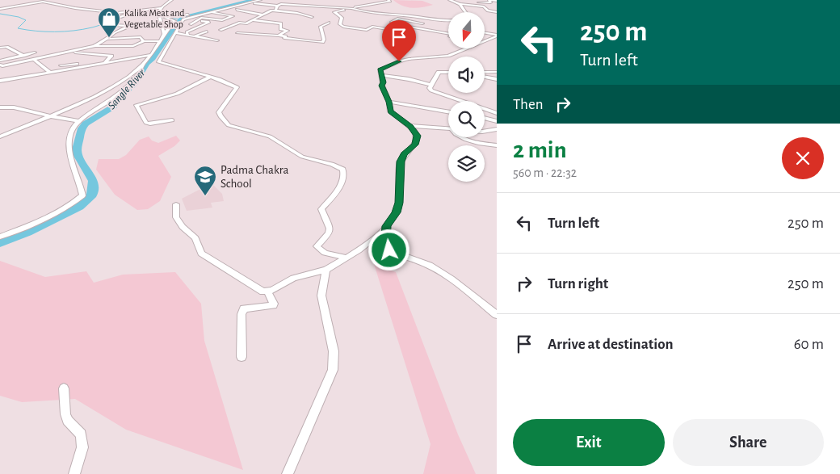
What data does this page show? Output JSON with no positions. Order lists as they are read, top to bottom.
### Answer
{
  "water": ["Sangle River"],
  "places": {
    "shop": ["Kalika Meat and Vegetable Shop"],
    "school or university": ["Padma Chakra School"]
  },
  "north": "bottom",
  "page": {
    "turn": ["250 m", "Turn left"],
    "then": "Then",
    "heading": ["2 min", "560 m · 22:32"],
    "list": [
      {
        "name": "Turn left",
        "value": "250 m"
      },
      {
        "name": "Turn right",
        "value": "250 m"
      },
      {
        "name": "Arrive at destination",
        "value": "60 m"
      }
    ],
    "buttons": ["Exit", "Share"]
  }
}
